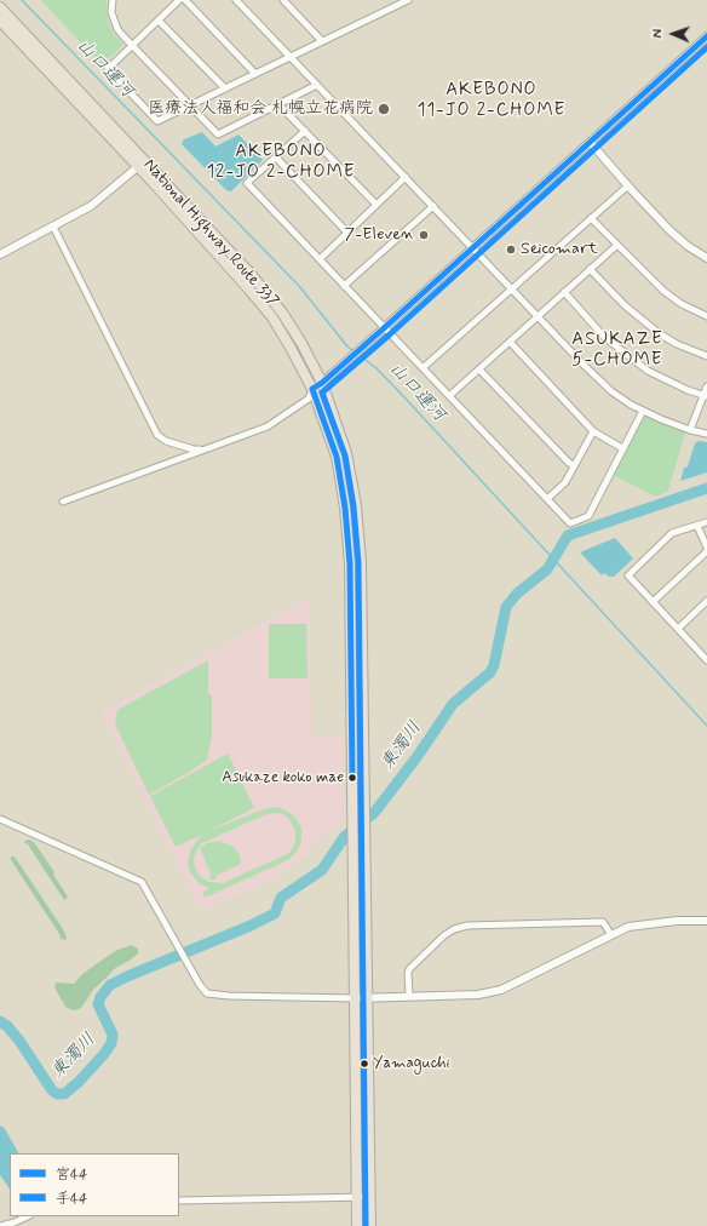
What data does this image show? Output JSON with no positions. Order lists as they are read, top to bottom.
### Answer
{
  "streets": {
    "highway": ["National Highway Route 337"]
  },
  "districts": ["AKEBONO 11-JO 2-CHOME", "AKEBONO 12-JO 2-CHOME", "ASUKAZE 5-CHOME"],
  "water": ["山口運河", "東濁川"],
  "places": [
    "医療法人福和会 札幌立花病院",
    "7-Eleven",
    "Seicomart",
    "Asukaze koko mae",
    "Yamaguchi"
  ],
  "lines": ["transit line 宮44", "transit line 手44"],
  "legend": ["宮44", "手44"],
  "north": "left"
}
